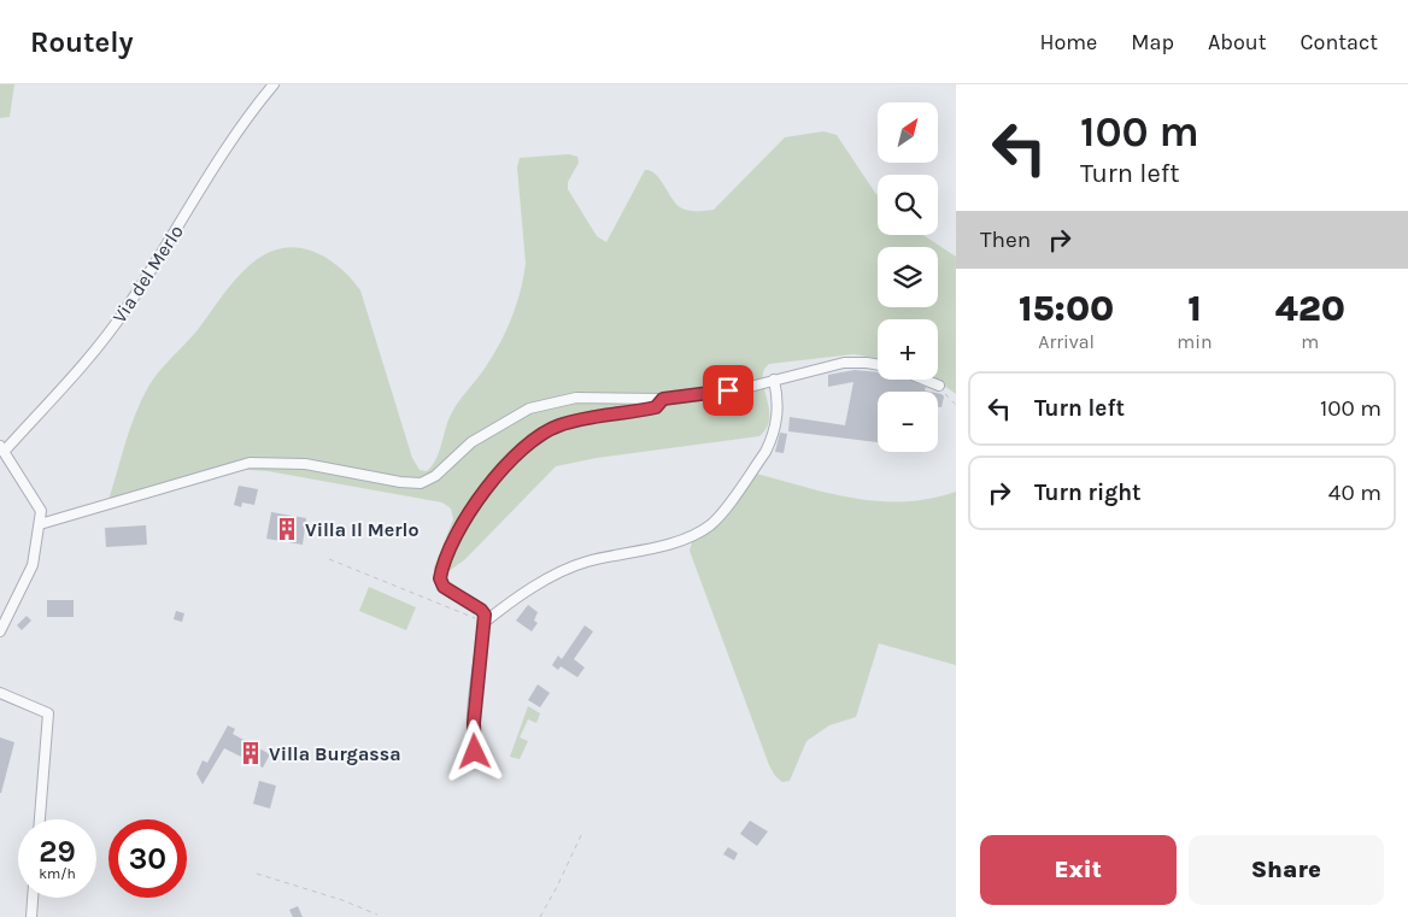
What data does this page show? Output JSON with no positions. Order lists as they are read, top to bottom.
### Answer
{
  "streets": {
    "street": ["Via del Merlo"]
  },
  "places": {
    "building": ["Villa Il Merlo", "Villa Burgassa"]
  },
  "north": "top right",
  "page": {
    "header": "Routely",
    "nav": [
      "Home",
      "Map",
      "About",
      "Contact"
    ],
    "turn": ["100 m", "Turn left"],
    "map_buttons": ["+", "−"],
    "then": "Then",
    "eta": [
      "15:00",
      "Arrival",
      "1",
      "min",
      "420",
      "m"
    ],
    "list": [
      {
        "name": "Turn left",
        "value": "100 m"
      },
      {
        "name": "Turn right",
        "value": "40 m"
      }
    ],
    "speed": "29 km/h",
    "limit": "30",
    "buttons": ["Exit", "Share"]
  }
}
